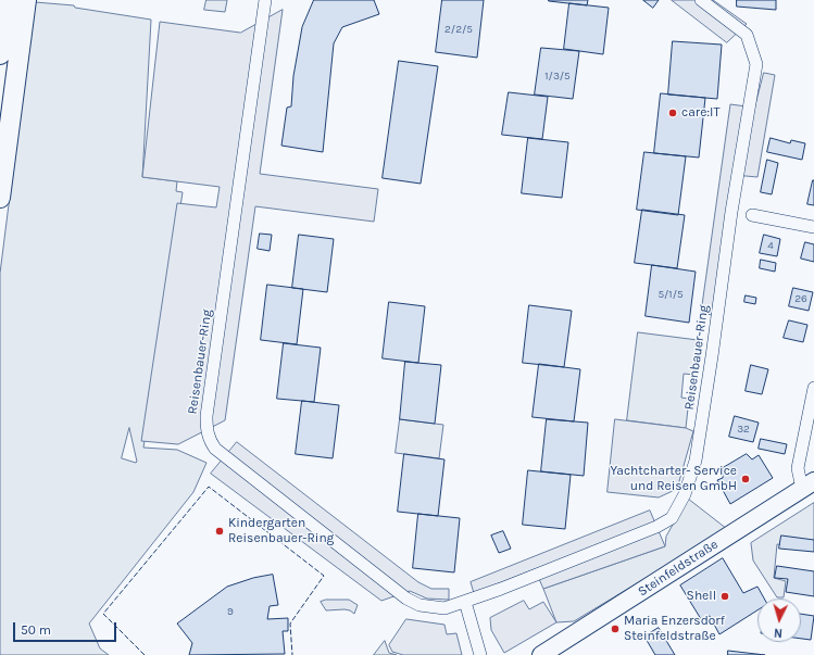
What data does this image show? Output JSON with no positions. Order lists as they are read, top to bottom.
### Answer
{
  "streets": {
    "main road": ["Steinfeldstraße"],
    "street": ["Reisenbauer-Ring"]
  },
  "places": [
    "care:IT",
    "Yachtcharter- Service und Reisen GmbH",
    "Kindergarten Reisenbauer-Ring",
    "Shell",
    "Maria Enzersdorf Steinfeldstraße"
  ],
  "house_numbers": [
    "2/2/5",
    "1/3/5",
    "4",
    "5/1/5",
    "26",
    "32",
    "9"
  ],
  "scale_bar": "50 m",
  "north": "bottom"
}
